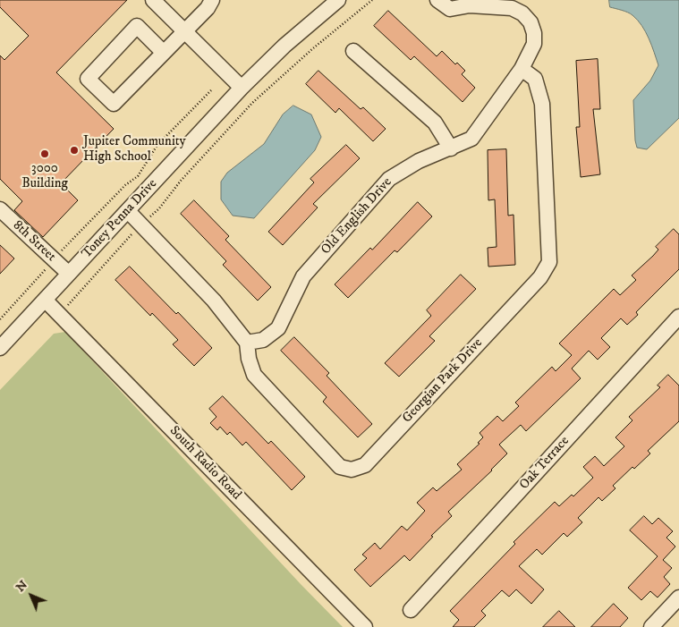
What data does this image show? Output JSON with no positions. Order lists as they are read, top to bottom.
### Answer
{
  "streets": {
    "street": [
      "Old English Drive",
      "Toney Penna Drive",
      "8th Street",
      "Georgian Park Drive",
      "South Radio Road",
      "Oak Terrace"
    ]
  },
  "crossings": [
    ["Old English Drive", "Georgian Park Drive"],
    ["Toney Penna Drive", "8th Street"],
    ["Toney Penna Drive", "Georgian Park Drive"],
    ["Toney Penna Drive", "South Radio Road"]
  ],
  "places": ["Jupiter Community High School", "3000 Building"],
  "north": "top left"
}
